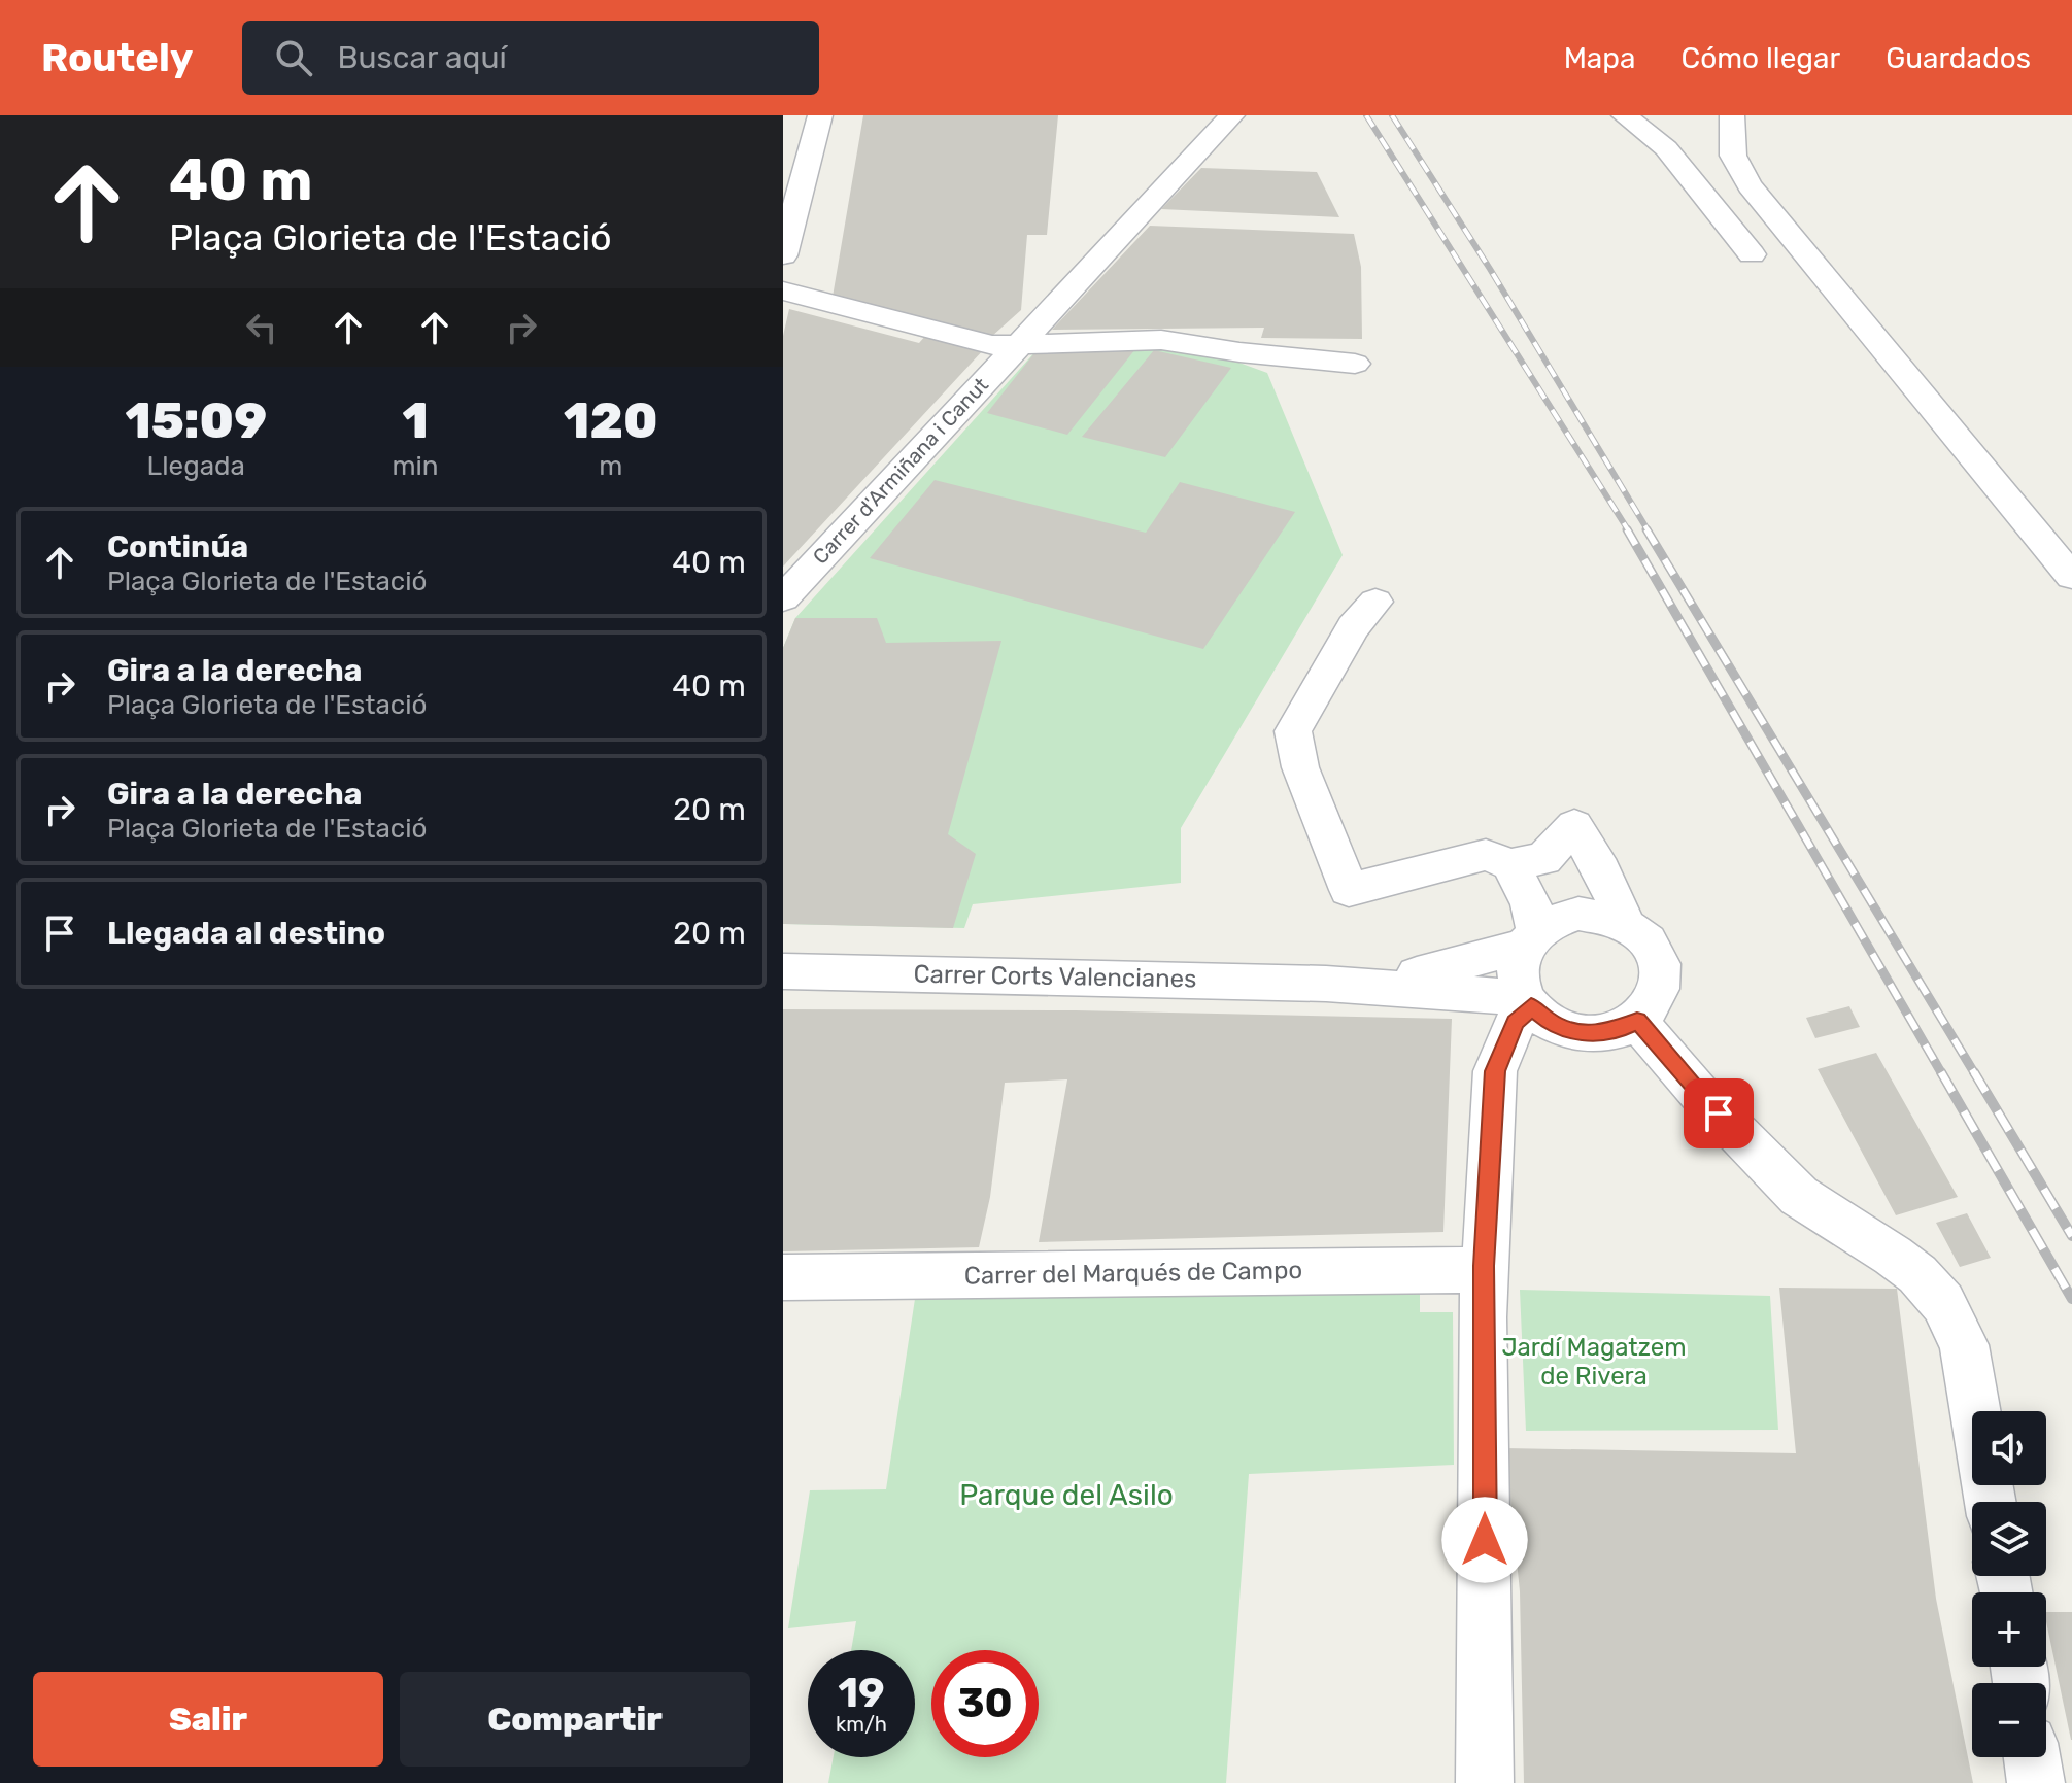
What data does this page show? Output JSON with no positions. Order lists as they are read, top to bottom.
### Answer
{
  "streets": {
    "street": ["Carrer d'Armiñana i Canut", "Carrer Corts Valencianes", "Carrer del Marqués de Campo"]
  },
  "parks": ["Jardí Magatzem de Rivera", "Parque del Asilo"],
  "page": {
    "header": "Routely",
    "search": "Buscar aquí",
    "nav": ["Mapa", "Cómo llegar", "Guardados"],
    "turn": ["40 m", "Plaça Glorieta de l'Estació"],
    "eta": [
      "15:09",
      "Llegada",
      "1",
      "min",
      "120",
      "m"
    ],
    "list": [
      {
        "name": "Continúa",
        "note": "Plaça Glorieta de l'Estació",
        "value": "40 m"
      },
      {
        "name": "Gira a la derecha",
        "note": "Plaça Glorieta de l'Estació",
        "value": "40 m"
      },
      {
        "name": "Gira a la derecha",
        "note": "Plaça Glorieta de l'Estació",
        "value": "20 m"
      },
      {
        "name": "Llegada al destino",
        "value": "20 m"
      }
    ],
    "map_buttons": ["+", "−"],
    "speed": "19 km/h",
    "limit": "30",
    "buttons": ["Salir", "Compartir"]
  }
}
